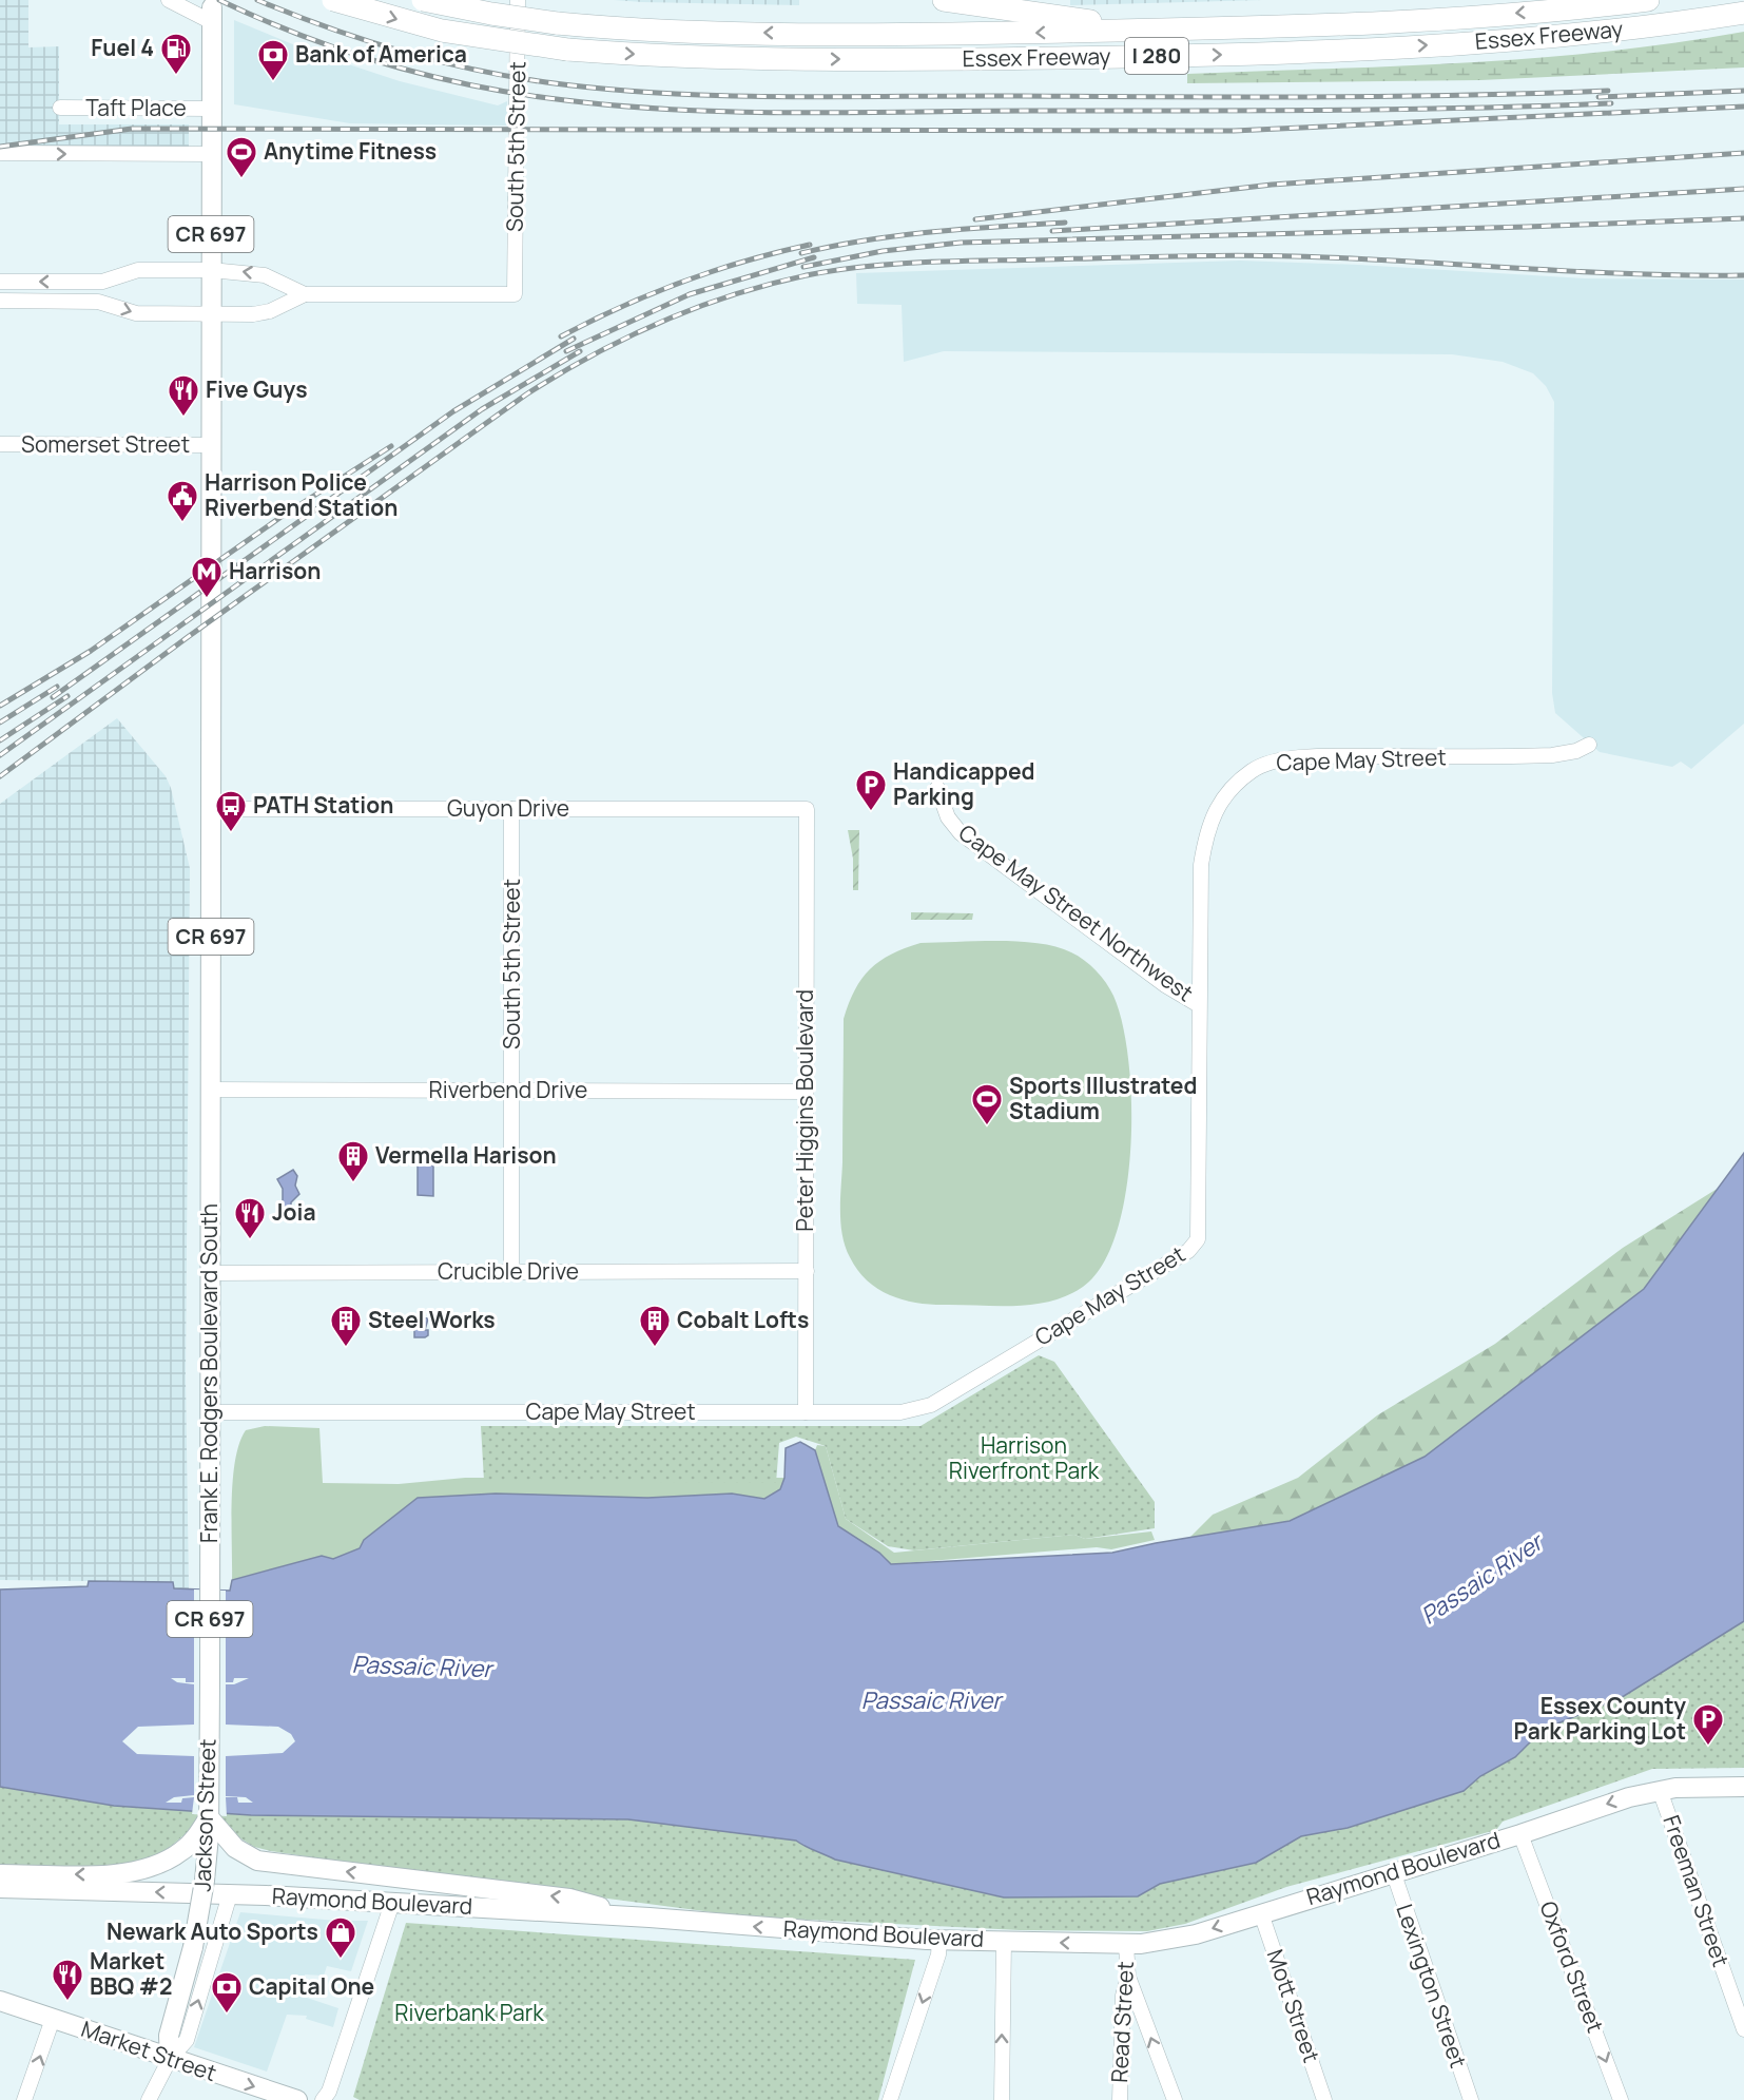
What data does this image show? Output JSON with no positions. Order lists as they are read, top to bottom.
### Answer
{
  "streets": {
    "highway": ["Essex Freeway", "I 280"],
    "main road": [
      "CR 697",
      "Frank E. Rodgers Boulevard South",
      "Jackson Street",
      "Raymond Boulevard",
      "Market Street"
    ],
    "street": [
      "Taft Place",
      "South 5th Street",
      "Somerset Street",
      "Cape May Street",
      "Guyon Drive",
      "Cape May Street Northwest",
      "Riverbend Drive",
      "Peter Higgins Boulevard",
      "Crucible Drive",
      "Freeman Street",
      "Oxford Street",
      "Lexington Street",
      "Mott Street",
      "Read Street"
    ]
  },
  "crossings": [
    ["Taft Place", "CR 697"],
    ["South 5th Street", "Guyon Drive"],
    ["South 5th Street", "Riverbend Drive"],
    ["South 5th Street", "Crucible Drive"],
    ["CR 697", "Somerset Street"],
    ["CR 697", "Guyon Drive"],
    ["CR 697", "Riverbend Drive"],
    ["CR 697", "Frank E. Rodgers Boulevard South"],
    ["Cape May Street", "Cape May Street Northwest"],
    ["Cape May Street", "Peter Higgins Boulevard"],
    ["Cape May Street", "Frank E. Rodgers Boulevard South"],
    ["Guyon Drive", "Peter Higgins Boulevard"],
    ["Riverbend Drive", "Peter Higgins Boulevard"],
    ["Riverbend Drive", "Frank E. Rodgers Boulevard South"],
    ["Peter Higgins Boulevard", "Crucible Drive"],
    ["Crucible Drive", "Frank E. Rodgers Boulevard South"],
    ["Frank E. Rodgers Boulevard South", "Jackson Street"],
    ["Jackson Street", "Raymond Boulevard"],
    ["Jackson Street", "Market Street"],
    ["Raymond Boulevard", "Freeman Street"],
    ["Raymond Boulevard", "Oxford Street"],
    ["Raymond Boulevard", "Lexington Street"],
    ["Raymond Boulevard", "Mott Street"],
    ["Raymond Boulevard", "Read Street"]
  ],
  "one_way": ["Raymond Boulevard", "Oxford Street", "Market Street"],
  "water": ["Passaic River"],
  "parks": ["Harrison Riverfront Park", "Riverbank Park"],
  "places": {
    "fuel station": ["Fuel 4"],
    "bank": ["Bank of America", "Capital One"],
    "sports": ["Anytime Fitness", "Sports Illustrated Stadium"],
    "restaurant": ["Five Guys", "Joia", "Market BBQ #2"],
    "public building": ["Harrison Police Riverbend Station"],
    "metro station": ["Harrison"],
    "parking": ["Handicapped Parking", "Essex County Park Parking Lot"],
    "bus stop": ["PATH Station"],
    "building": ["Vermella Harison", "Steel Works", "Cobalt Lofts"],
    "shop": ["Newark Auto Sports"]
  }
}
